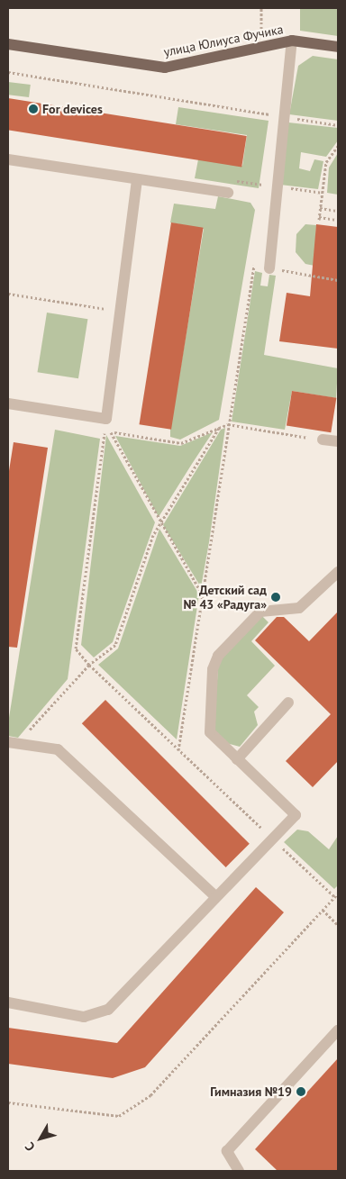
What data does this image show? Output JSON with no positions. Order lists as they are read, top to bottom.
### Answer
{
  "streets": {
    "main road": ["улица Юлиуса Фучика"]
  },
  "places": ["For devices", "Детский сад № 43 «Радуга»", "Гимназия №19"],
  "north": "bottom left"
}
